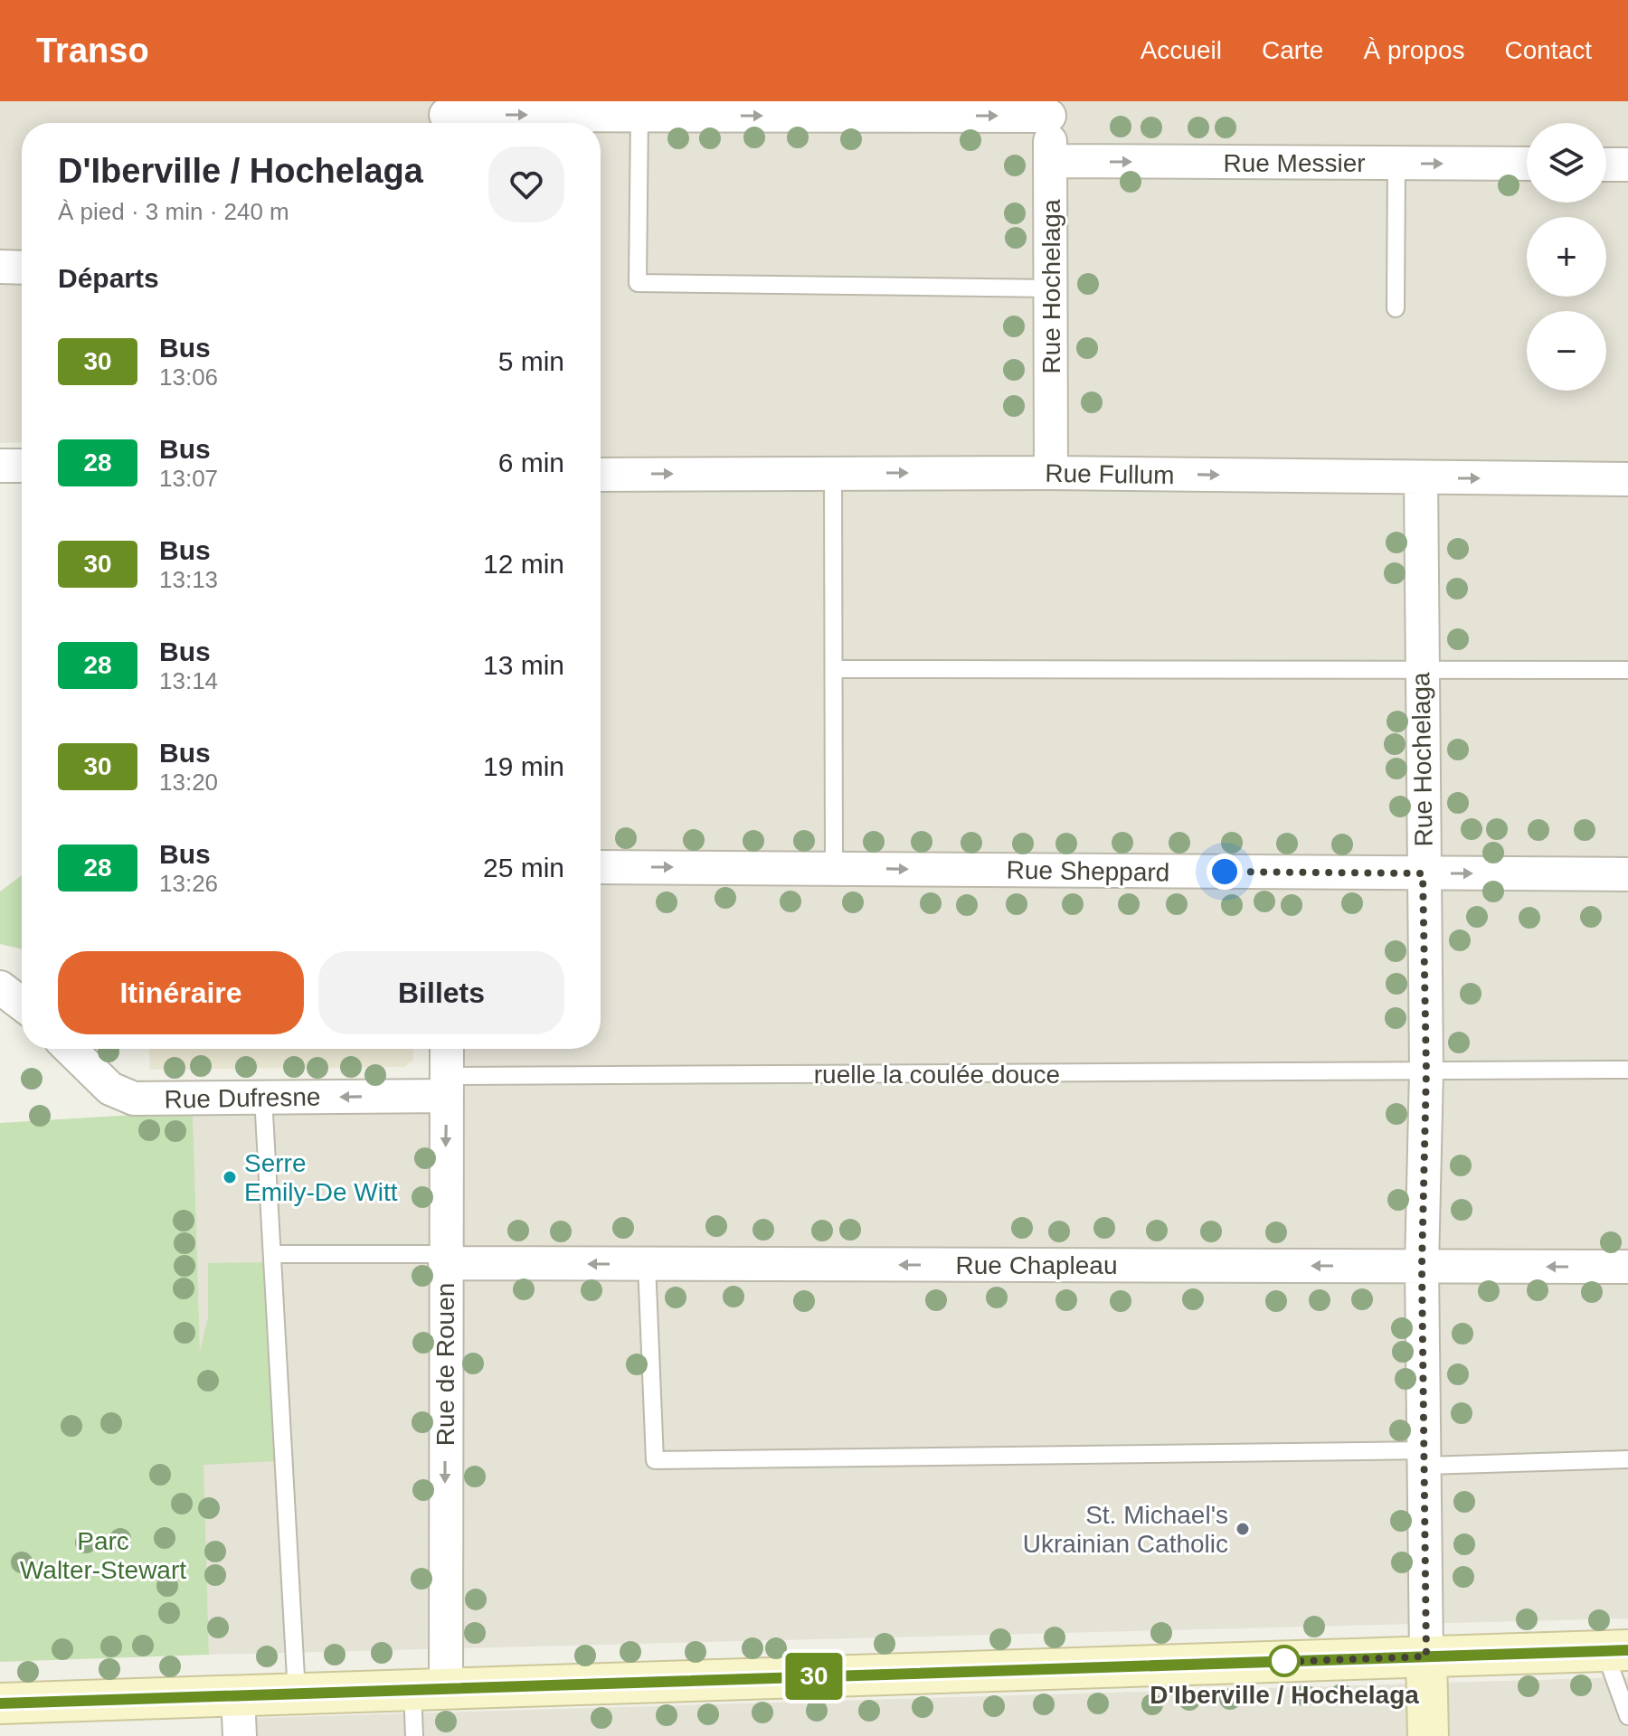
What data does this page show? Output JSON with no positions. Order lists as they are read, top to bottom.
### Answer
{
  "streets": {
    "main road": ["Rue Hochelaga"],
    "street": [
      "Rue Messier",
      "Rue Fullum",
      "Rue Sheppard",
      "Rue Dufresne",
      "Rue Chapleau",
      "Rue de Rouen"
    ],
    "lane": ["ruelle la coulée douce"]
  },
  "crossings": [
    ["Rue Messier", "Rue Hochelaga"],
    ["Rue Hochelaga", "Rue Fullum"],
    ["Rue Hochelaga", "Rue Sheppard"],
    ["Rue Hochelaga", "ruelle la coulée douce"],
    ["Rue Hochelaga", "Rue Chapleau"],
    ["ruelle la coulée douce", "Rue Dufresne"],
    ["ruelle la coulée douce", "Rue de Rouen"],
    ["Rue Dufresne", "Rue de Rouen"],
    ["Rue Chapleau", "Rue de Rouen"]
  ],
  "one_way": [
    "Rue Messier",
    "Rue Fullum",
    "Rue Sheppard",
    "Rue Dufresne",
    "Rue Chapleau",
    "Rue de Rouen"
  ],
  "parks": ["Parc Walter-Stewart"],
  "places": ["Serre Emily-De Witt", "St. Michael's Ukrainian Catholic", "D'Iberville / Hochelaga"],
  "lines": ["bus line 30"],
  "page": {
    "header": "Transo",
    "nav": [
      "Accueil",
      "Carte",
      "À propos",
      "Contact"
    ],
    "on_map": "30",
    "map_buttons": ["+", "−"],
    "heading": [
      ["D'Iberville / Hochelaga", "À pied · 3 min · 240 m"],
      "Départs"
    ],
    "list": [
      {
        "mark": "30",
        "name": "Bus",
        "note": "13:06",
        "value": "5 min"
      },
      {
        "mark": "28",
        "name": "Bus",
        "note": "13:07",
        "value": "6 min"
      },
      {
        "mark": "30",
        "name": "Bus",
        "note": "13:13",
        "value": "12 min"
      },
      {
        "mark": "28",
        "name": "Bus",
        "note": "13:14",
        "value": "13 min"
      },
      {
        "mark": "30",
        "name": "Bus",
        "note": "13:20",
        "value": "19 min"
      },
      {
        "mark": "28",
        "name": "Bus",
        "note": "13:26",
        "value": "25 min"
      }
    ],
    "buttons": ["Itinéraire", "Billets"]
  }
}
